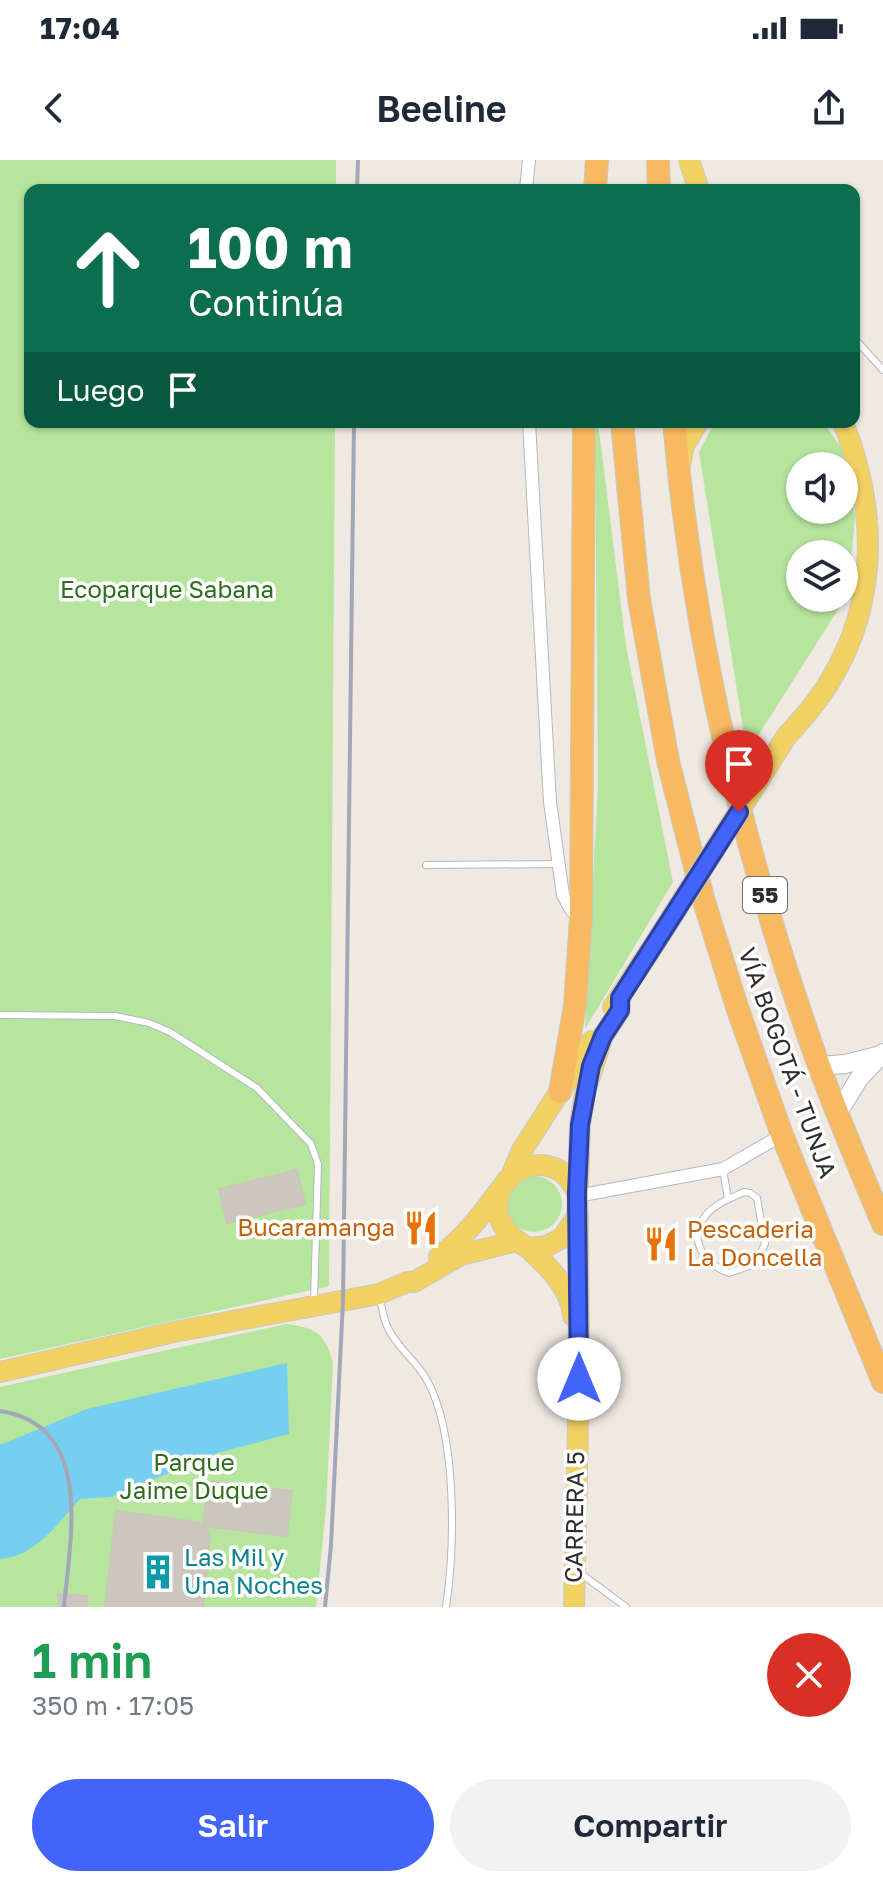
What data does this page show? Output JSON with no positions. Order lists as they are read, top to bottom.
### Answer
{
  "streets": {
    "highway": ["55", "VÍA BOGOTÁ - TUNJA"],
    "main road": ["CARRERA 5"]
  },
  "parks": ["Ecoparque Sabana", "Parque Jaime Duque"],
  "places": {
    "restaurant": ["Bucaramanga", "Pescaderia La Doncella"],
    "building": ["Las Mil y Una Noches"]
  },
  "page": {
    "status": "17:04",
    "header": "Beeline",
    "turn": ["100 m", "Continúa"],
    "then": "Luego",
    "heading": ["1 min", "350 m · 17:05"],
    "buttons": ["Salir", "Compartir"]
  }
}
